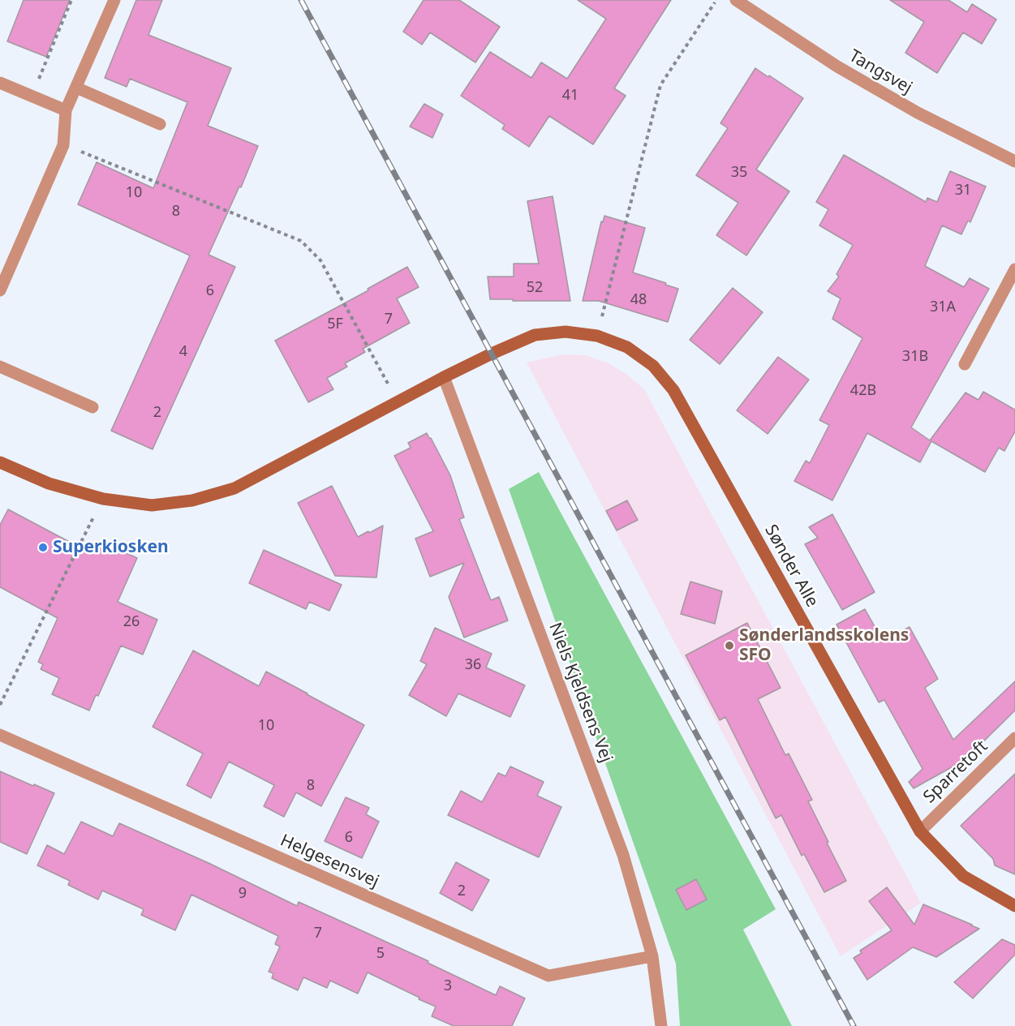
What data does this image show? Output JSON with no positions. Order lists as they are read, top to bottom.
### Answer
{
  "streets": {
    "street": [
      "Tangsvej",
      "Sønder Alle",
      "Niels Kjeldsens Vej",
      "Sparretoft",
      "Helgesensvej"
    ]
  },
  "crossings": [
    ["Sønder Alle", "Niels Kjeldsens Vej"],
    ["Sønder Alle", "Sparretoft"],
    ["Niels Kjeldsens Vej", "Helgesensvej"]
  ],
  "places": ["Superkiosken", "Sønderlandsskolens SFO"],
  "house_numbers": [
    "41",
    "35",
    "31",
    "10",
    "8",
    "52",
    "6",
    "48",
    "31A",
    "7",
    "5F",
    "4",
    "31B",
    "42B",
    "2",
    "26",
    "36",
    "10",
    "8",
    "6",
    "2",
    "9",
    "7",
    "5",
    "3"
  ]
}
